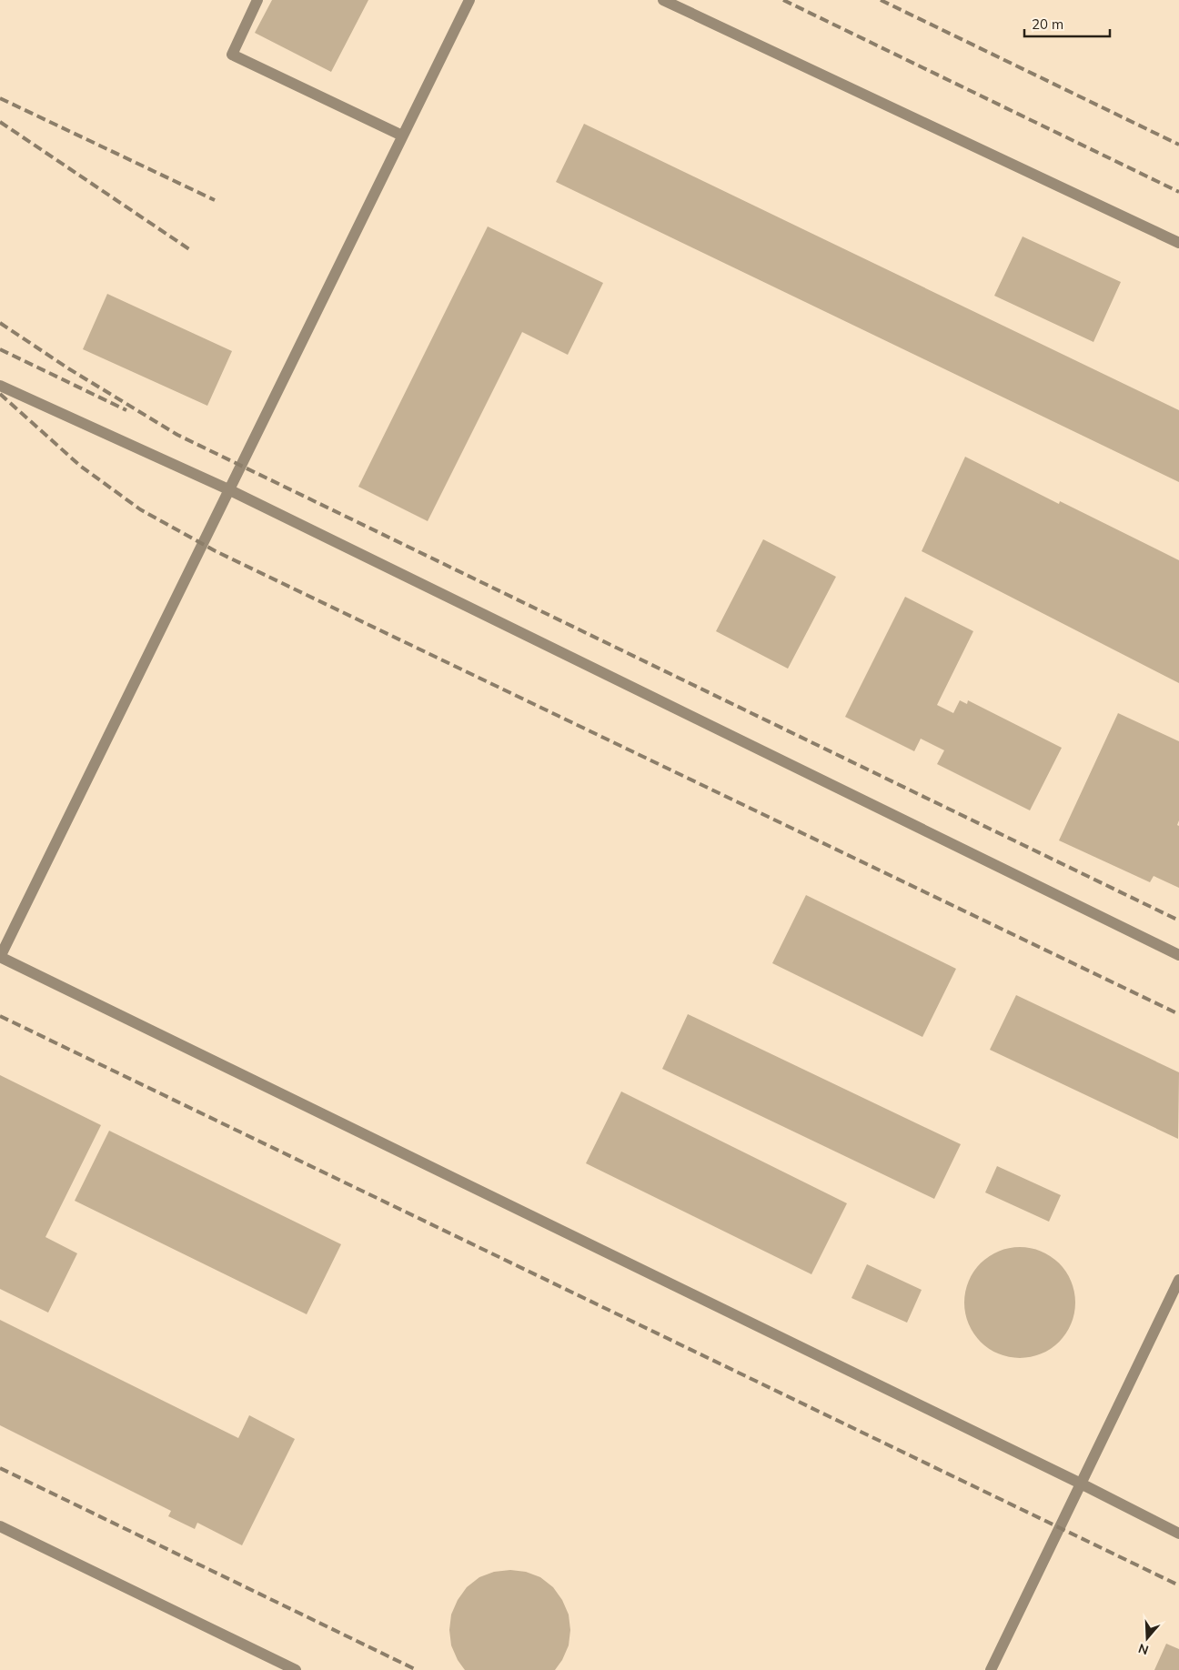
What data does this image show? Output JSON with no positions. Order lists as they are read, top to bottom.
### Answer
{
  "scale_bar": "20 m",
  "north": "bottom"
}
